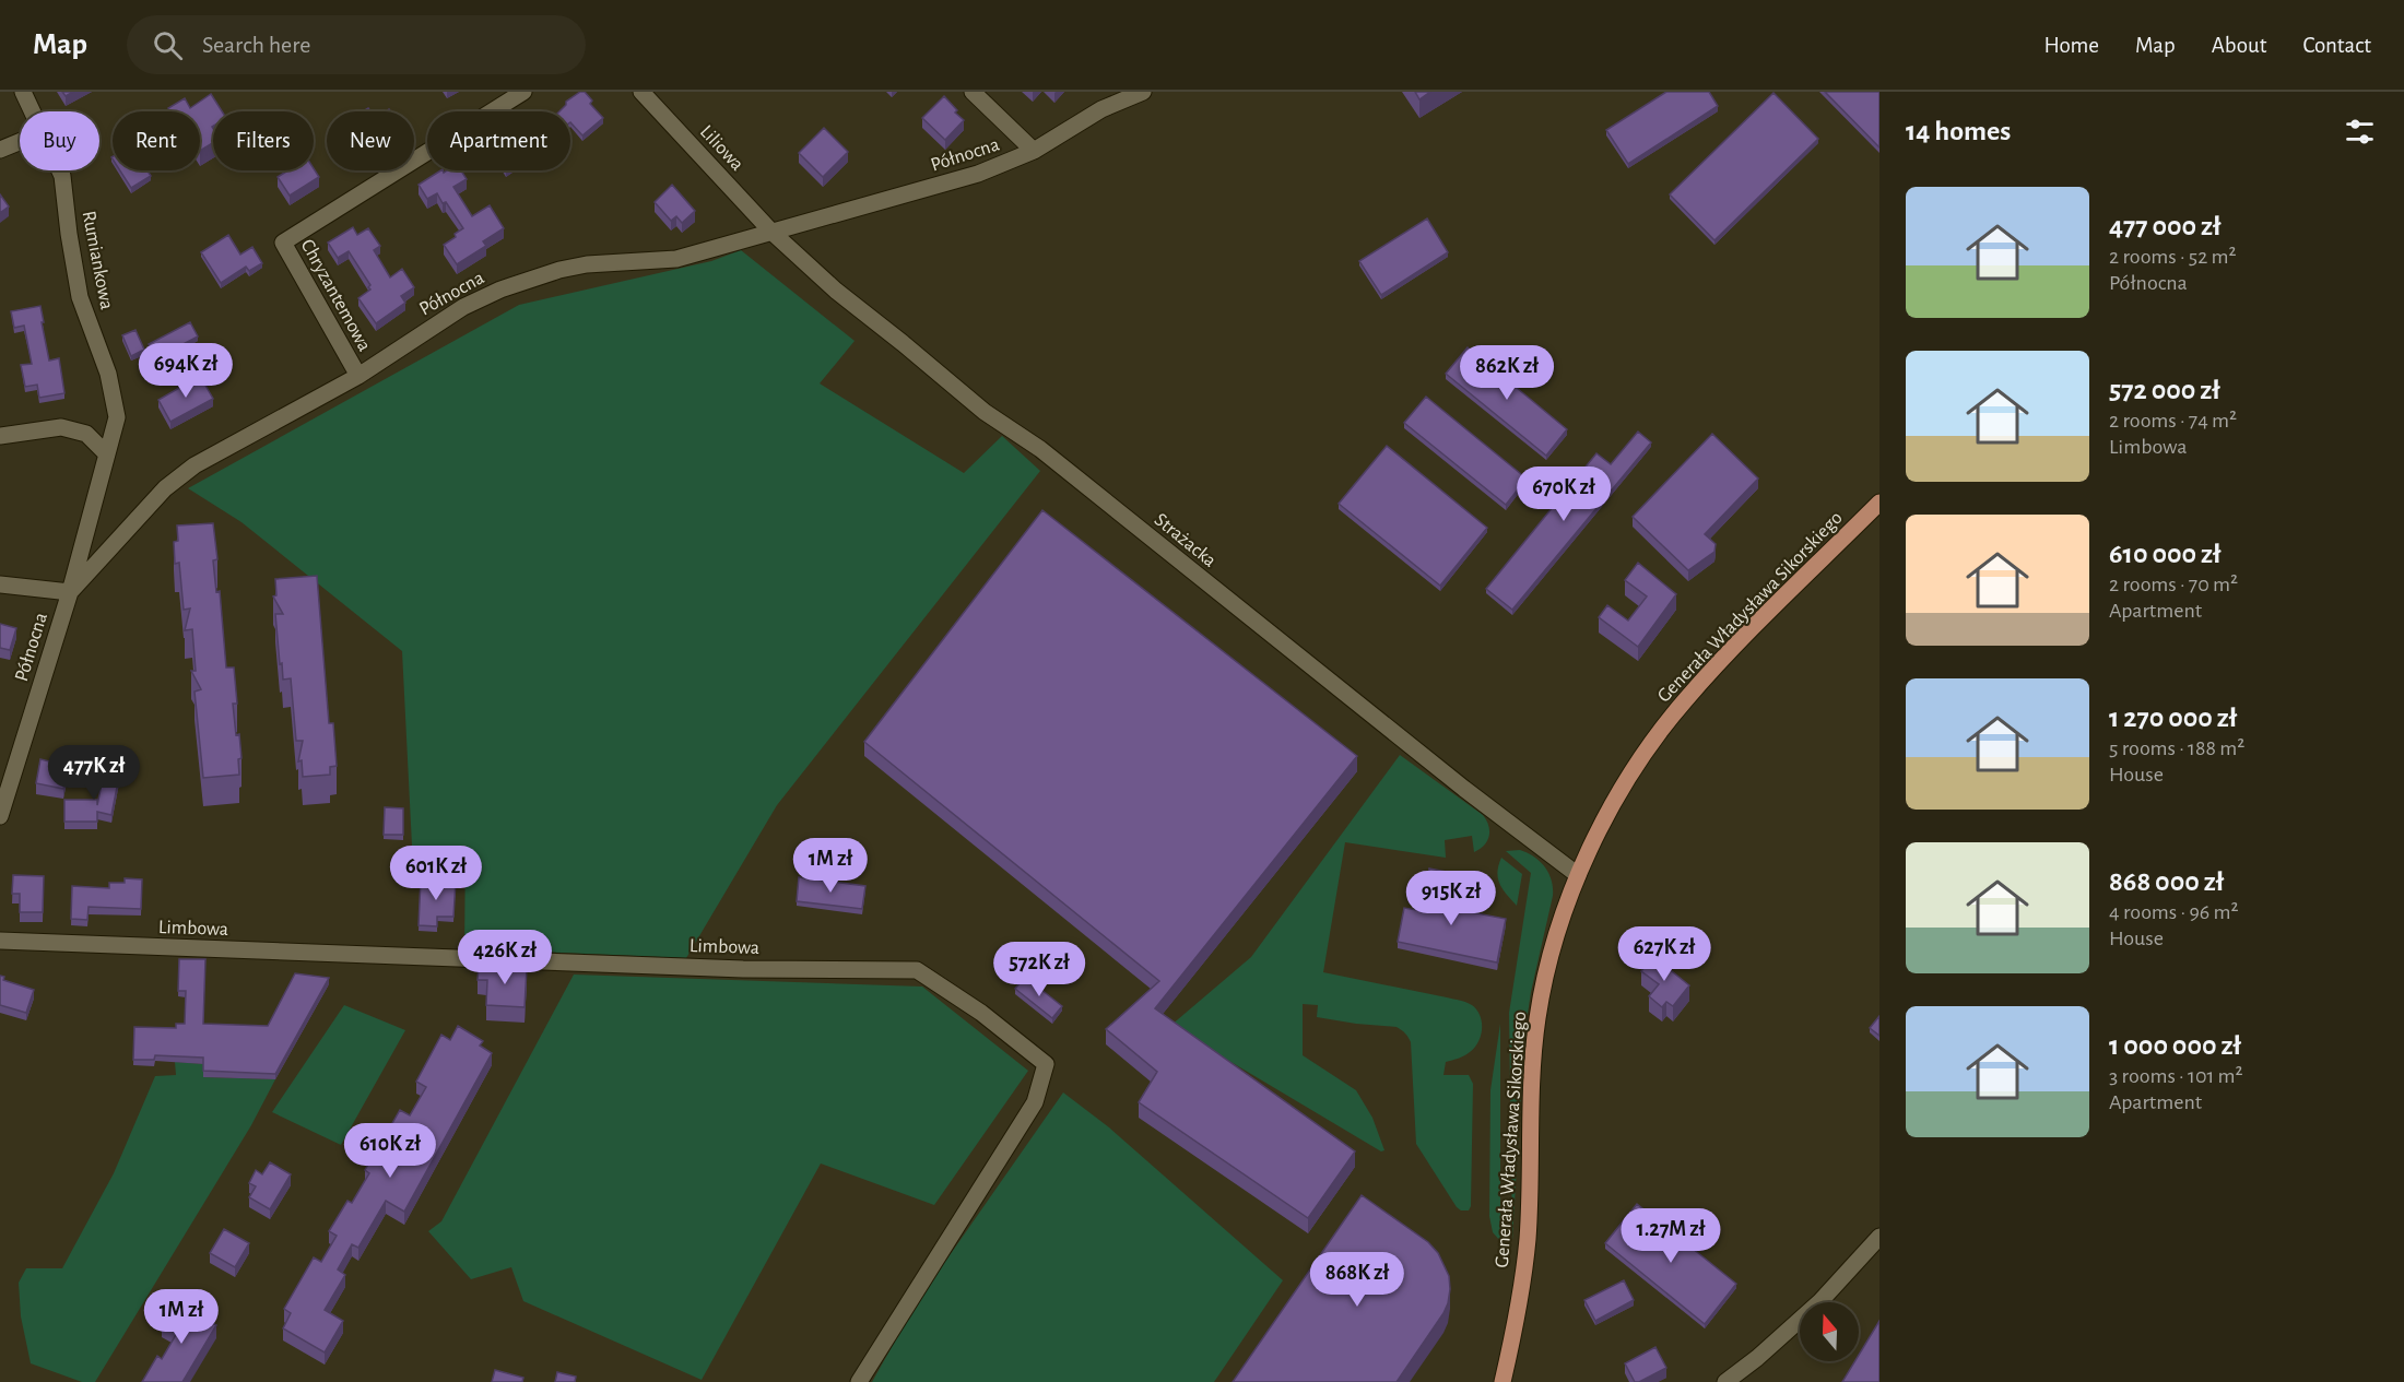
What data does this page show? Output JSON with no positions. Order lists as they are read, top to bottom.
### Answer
{
  "streets": {
    "main road": ["Generała Władysława Sikorskiego"],
    "street": [
      "Liliowa",
      "Północna",
      "Rumiankowa",
      "Chryzantemowa",
      "Strażacka",
      "Limbowa"
    ]
  },
  "crossings": [
    ["Liliowa", "Północna"],
    ["Liliowa", "Strażacka"],
    ["Północna", "Rumiankowa"],
    ["Północna", "Chryzantemowa"],
    ["Północna", "Strażacka"],
    ["Strażacka", "Generała Władysława Sikorskiego"]
  ],
  "north": "top",
  "page": {
    "header": "Map",
    "search": "Search here",
    "nav": [
      "Home",
      "Map",
      "About",
      "Contact"
    ],
    "heading": "14 homes",
    "chip": [
      "Buy",
      "Rent",
      "Filters",
      "New",
      "Apartment"
    ],
    "list": [
      {
        "name": "477 000 zł",
        "note": "2 rooms · 52 m² · Północna"
      },
      {
        "name": "572 000 zł",
        "note": "2 rooms · 74 m² · Limbowa"
      },
      {
        "name": "610 000 zł",
        "note": "2 rooms · 70 m² · Apartment"
      },
      {
        "name": "1 270 000 zł",
        "note": "5 rooms · 188 m² · House"
      },
      {
        "name": "868 000 zł",
        "note": "4 rooms · 96 m² · House"
      },
      {
        "name": "1 000 000 zł",
        "note": "3 rooms · 101 m² · Apartment"
      }
    ],
    "price": [
      "694K zł",
      "862K zł",
      "670K zł",
      "477K zł",
      "1M zł",
      "601K zł",
      "915K zł",
      "627K zł",
      "426K zł",
      "572K zł",
      "610K zł",
      "1.27M zł",
      "868K zł",
      "1M zł"
    ]
  }
}
